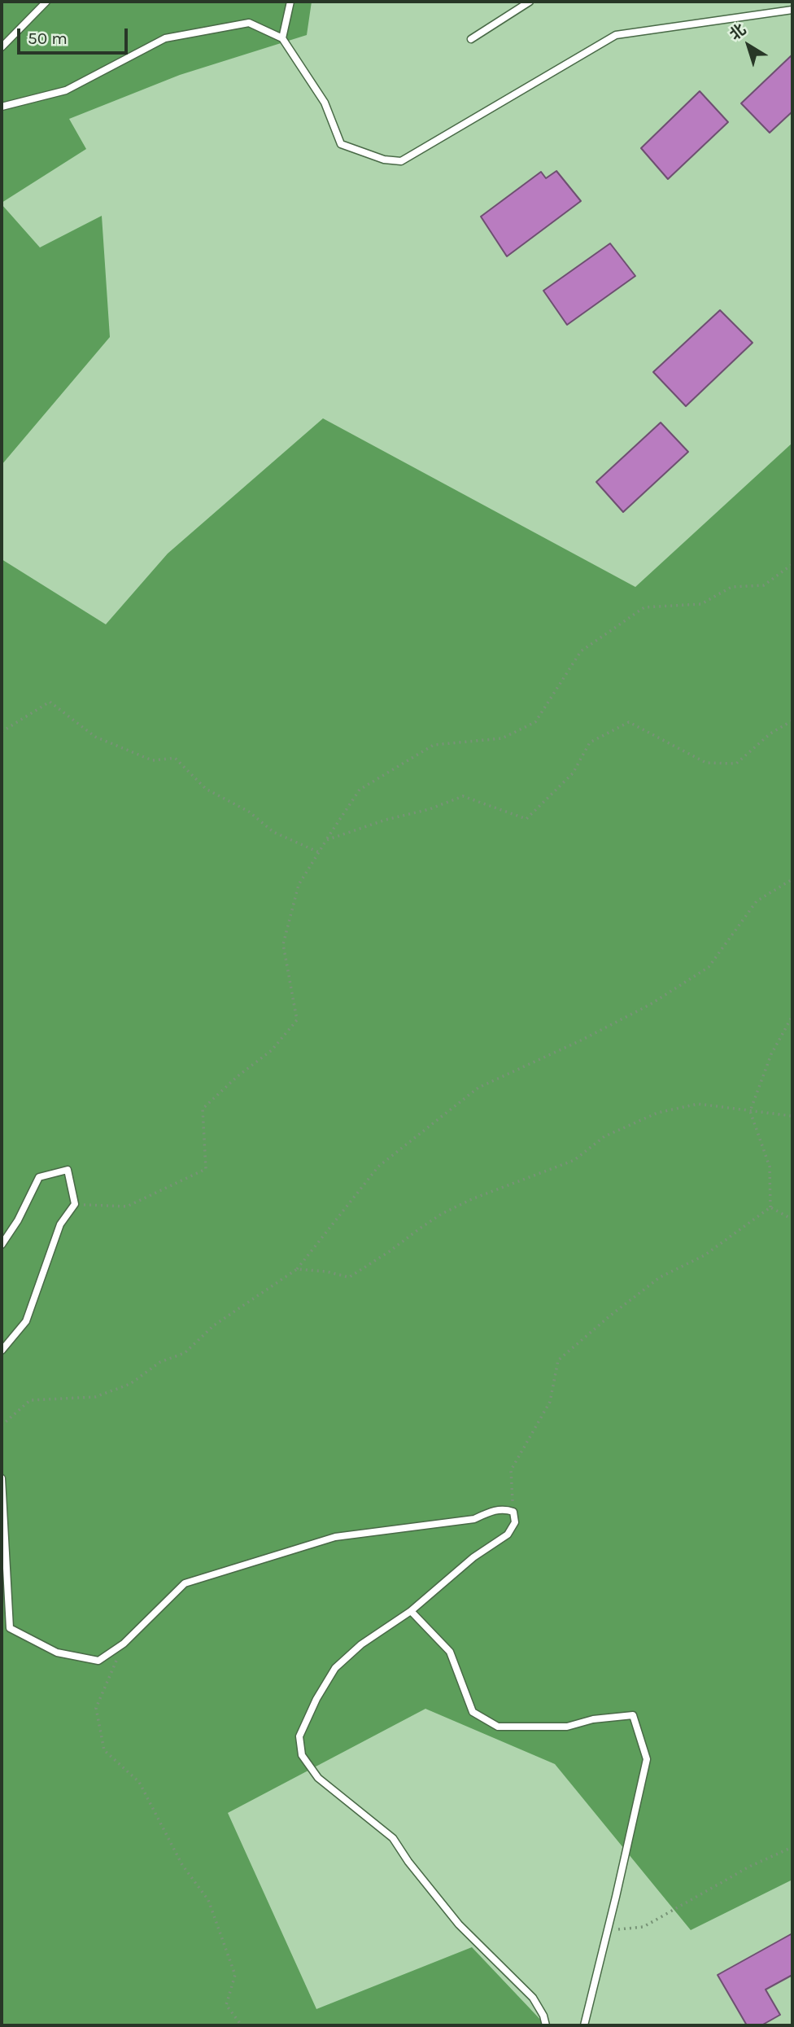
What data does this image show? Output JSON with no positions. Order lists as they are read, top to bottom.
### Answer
{
  "scale_bar": "50 m",
  "north": "top left"
}
